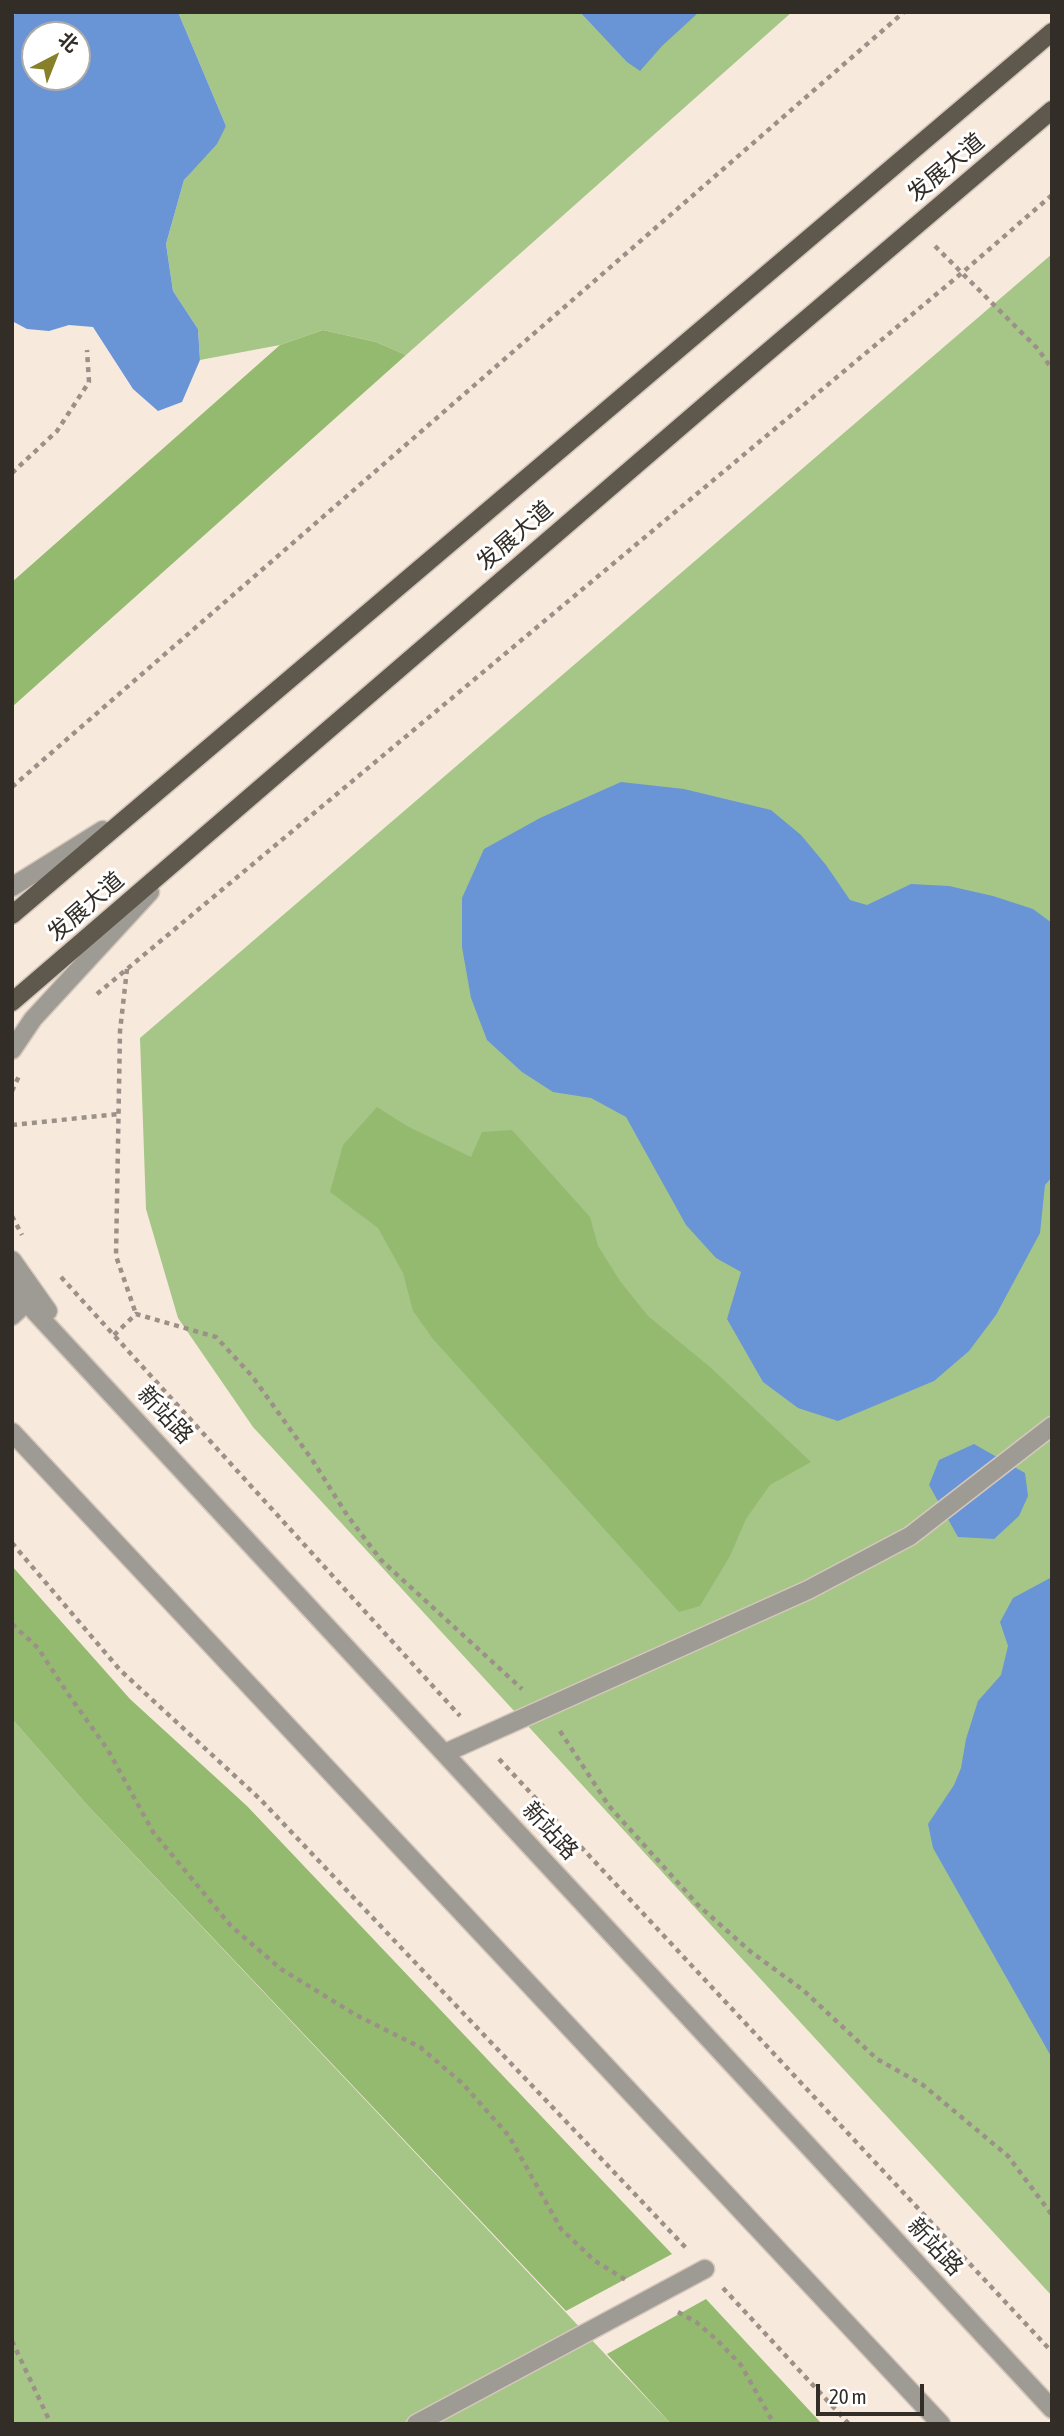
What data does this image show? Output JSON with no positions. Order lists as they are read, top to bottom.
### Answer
{
  "streets": {
    "main road": ["发展大道"],
    "street": ["新站路"]
  },
  "scale_bar": "20 m",
  "north": "top right"
}
